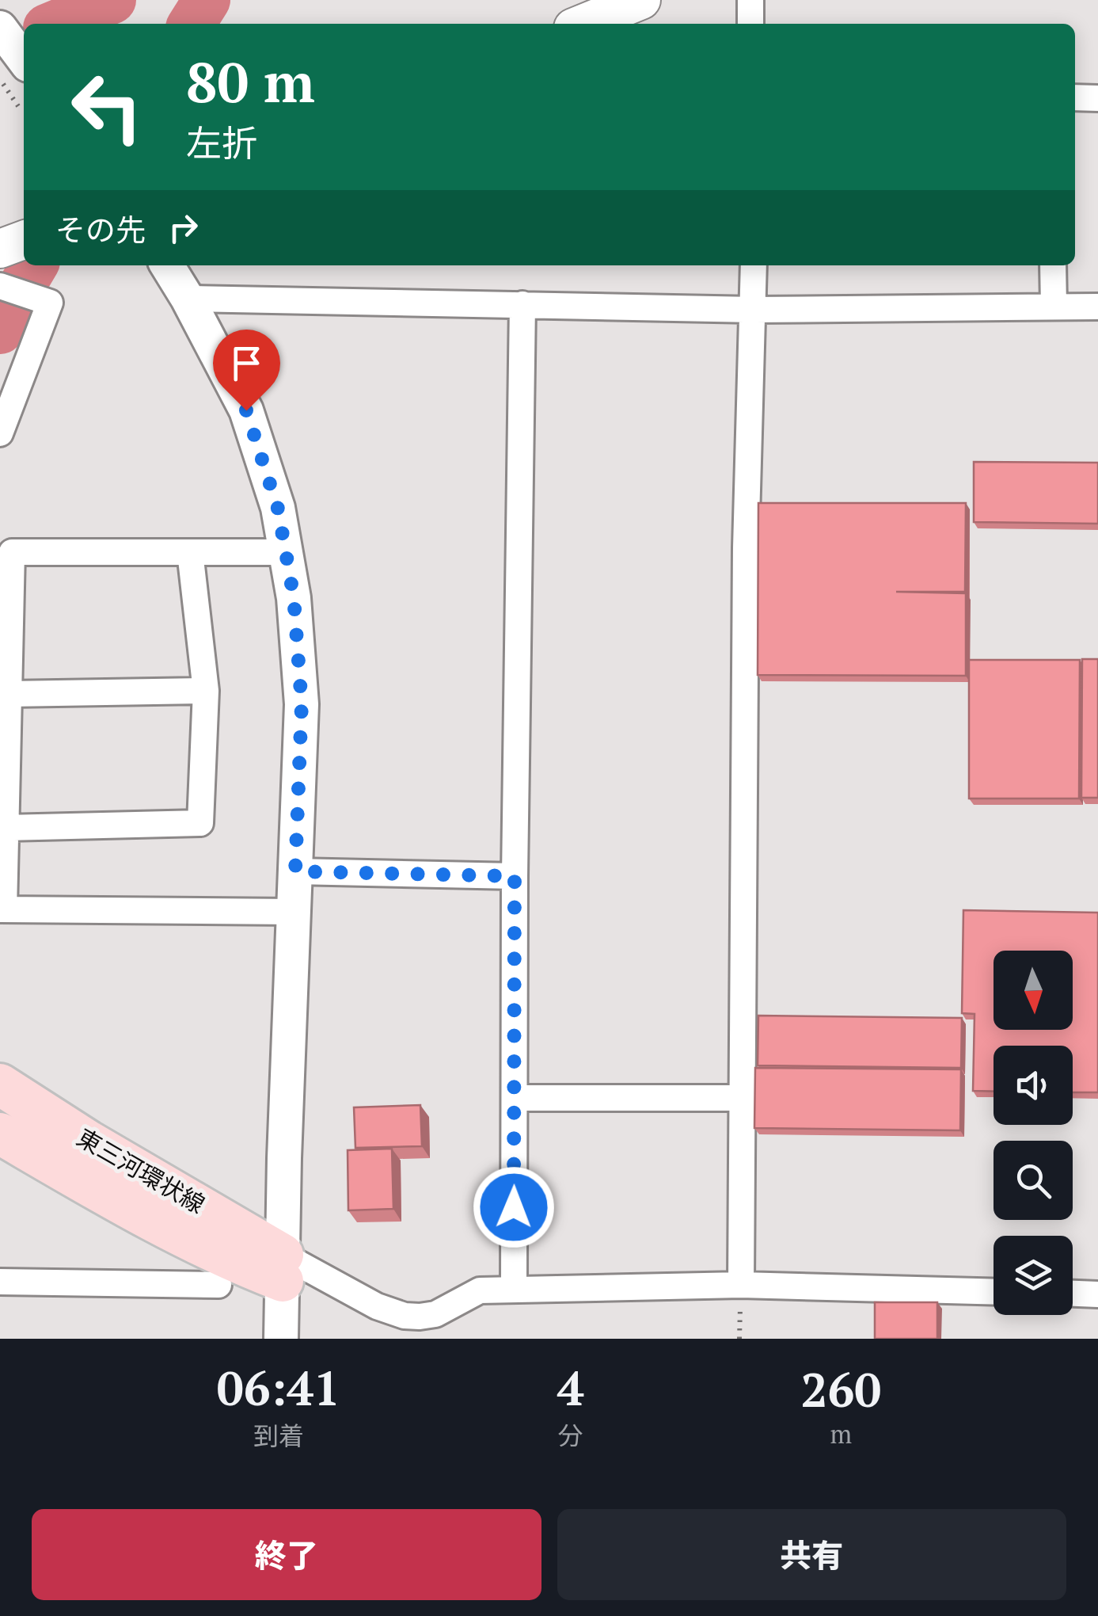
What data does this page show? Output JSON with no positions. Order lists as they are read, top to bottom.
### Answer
{
  "streets": {
    "main road": ["東三河環状線"]
  },
  "north": "bottom",
  "page": {
    "turn": ["80 m", "左折"],
    "then": "その先",
    "eta": [
      "06:41",
      "到着",
      "4",
      "分",
      "260",
      "m"
    ],
    "buttons": ["終了", "共有"]
  }
}
